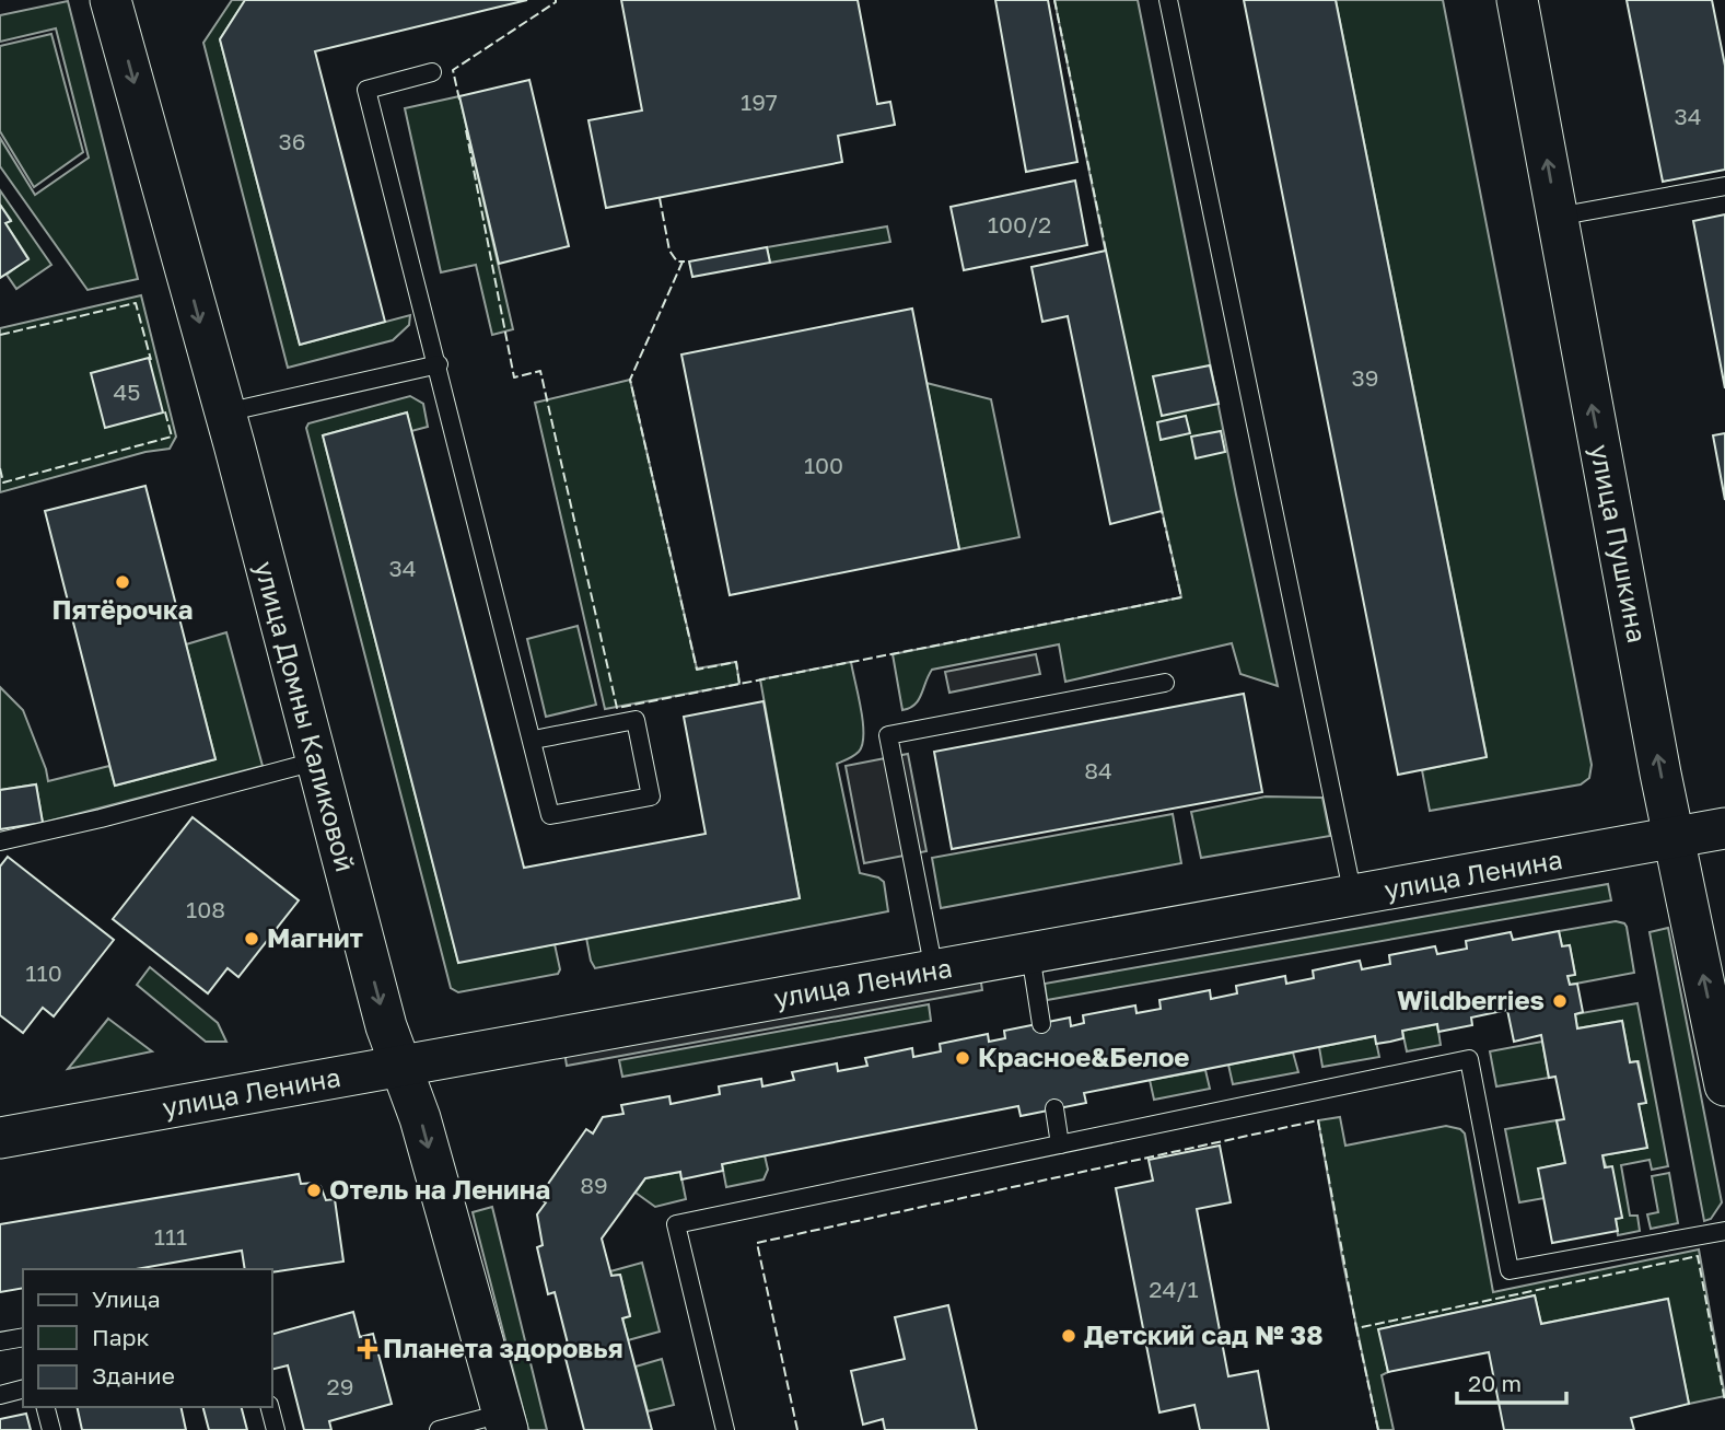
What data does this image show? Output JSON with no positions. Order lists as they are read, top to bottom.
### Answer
{
  "streets": {
    "street": ["улица Пушкина", "улица Домны Каликовой", "улица Ленина"]
  },
  "crossings": [
    ["улица Пушкина", "улица Ленина"],
    ["улица Домны Каликовой", "улица Ленина"]
  ],
  "one_way": ["улица Пушкина", "улица Домны Каликовой"],
  "places": {
    "other": [
      "Пятёрочка",
      "Магнит",
      "Wildberries",
      "Красное&Белое",
      "Отель на Ленина",
      "Детский сад № 38"
    ],
    "health": ["Планета здоровья"]
  },
  "house_numbers": [
    "197",
    "34",
    "36",
    "100/2",
    "39",
    "45",
    "100",
    "34",
    "84",
    "108",
    "110",
    "89",
    "111",
    "24/1",
    "29"
  ],
  "legend": ["Улица", "Парк", "Здание"],
  "scale_bar": "20 m"
}
